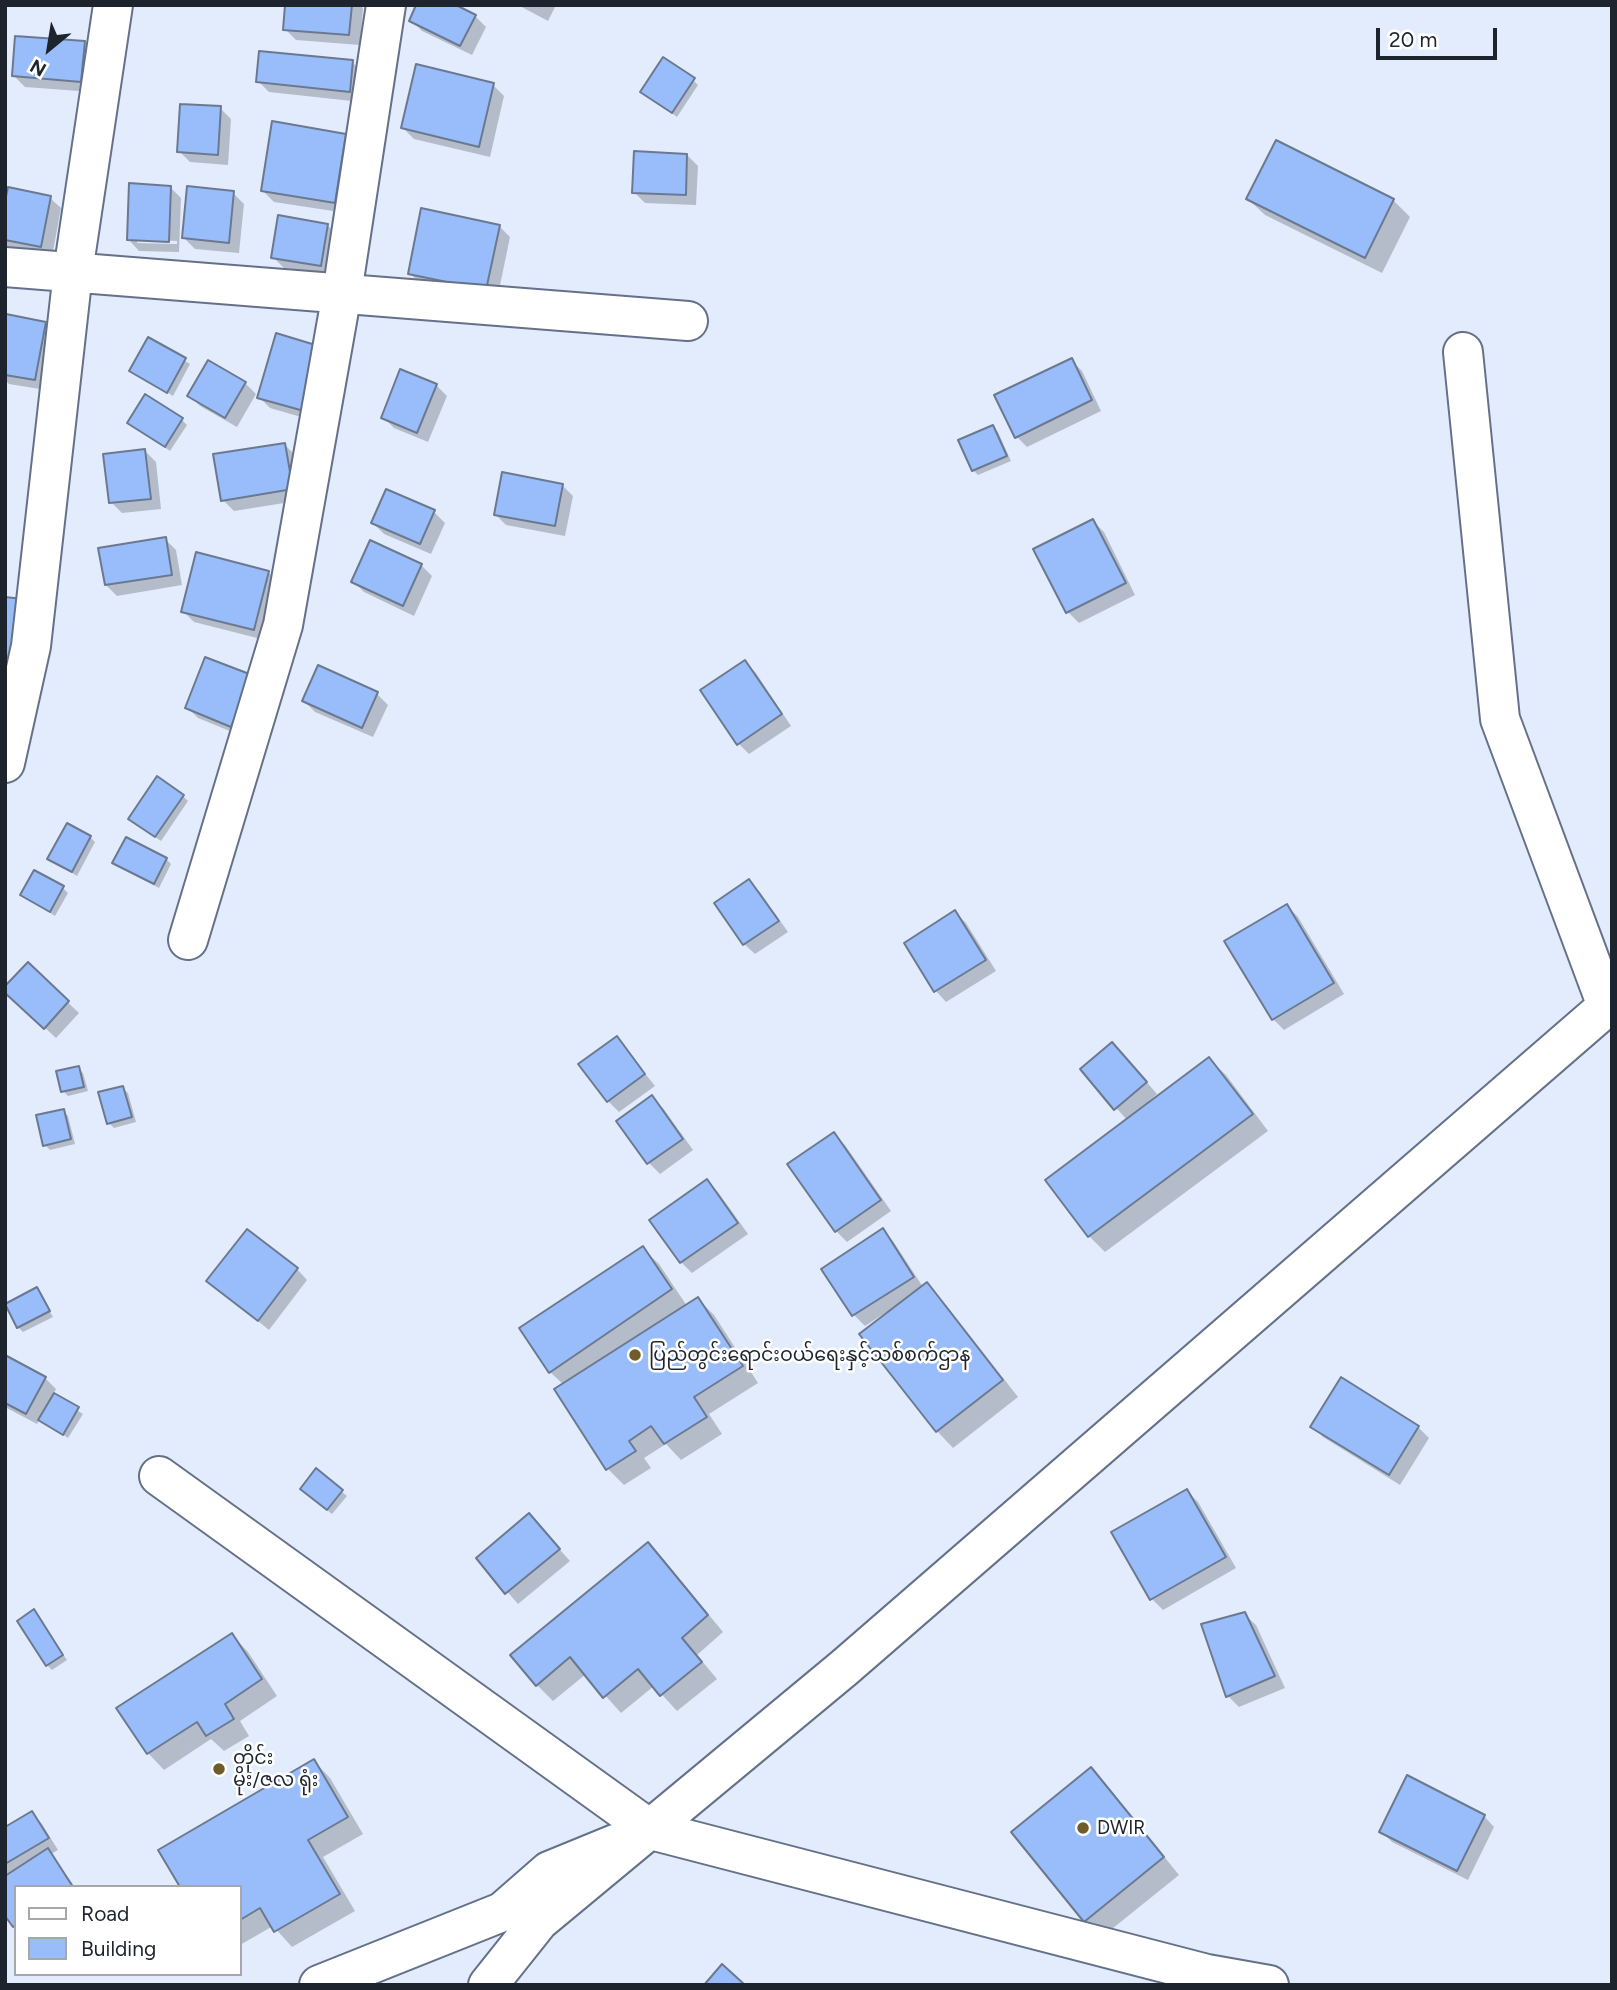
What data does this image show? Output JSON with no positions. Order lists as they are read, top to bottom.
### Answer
{
  "places": ["ပြည်တွင်းရောင်းဝယ်ရေးနှင့်သစ်စက်ဌာန", "တိုင်း မိုး/ဇလ ရုံး", "DWIR"],
  "legend": ["Road", "Building"],
  "scale_bar": "20 m",
  "north": "bottom left"
}
